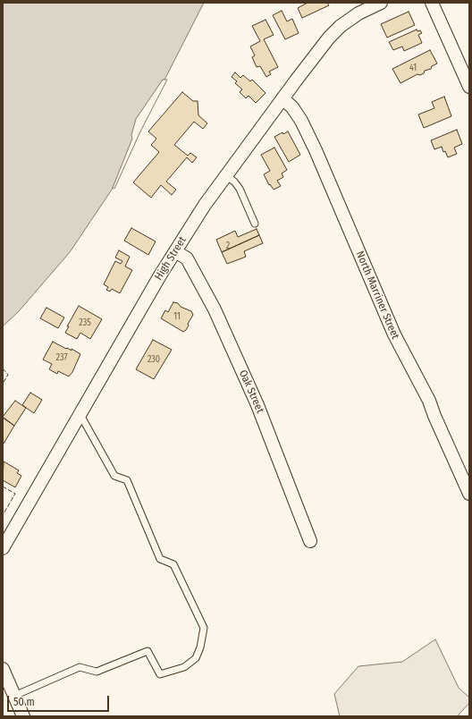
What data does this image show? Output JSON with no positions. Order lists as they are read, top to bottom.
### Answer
{
  "streets": {
    "street": ["High Street", "North Marriner Street", "Oak Street"]
  },
  "crossings": [
    ["High Street", "North Marriner Street"],
    ["High Street", "Oak Street"]
  ],
  "house_numbers": [
    "41",
    "2",
    "11",
    "235",
    "237",
    "230"
  ],
  "scale_bar": "50 m"
}
